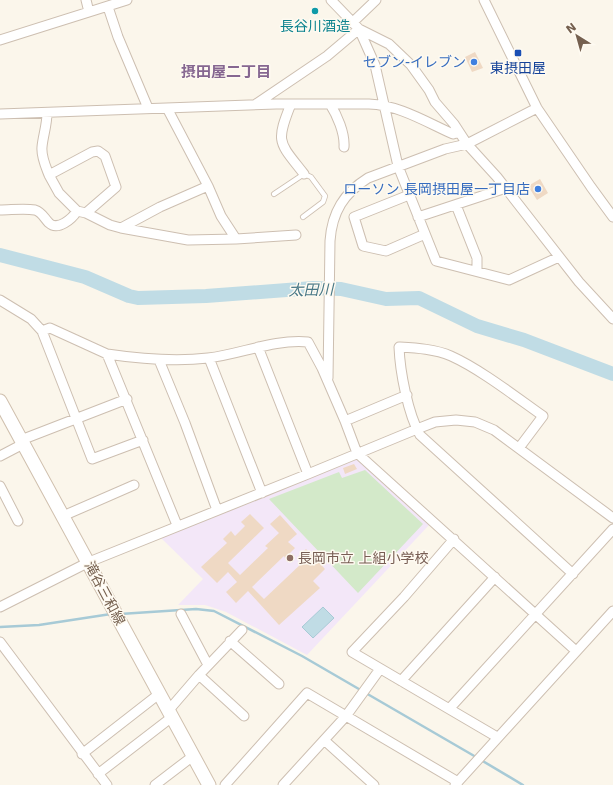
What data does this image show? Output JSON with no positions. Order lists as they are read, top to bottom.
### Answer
{
  "streets": {
    "main road": ["滝谷三和線"]
  },
  "districts": ["摂田屋二丁目"],
  "water": ["太田川"],
  "places": {
    "other": [
      "長谷川酒造",
      "セブン-イレブン",
      "ローソン 長岡摂田屋一丁目店",
      "長岡市立 上組小学校"
    ],
    "transit": ["東摂田屋"]
  },
  "north": "top left"
}
